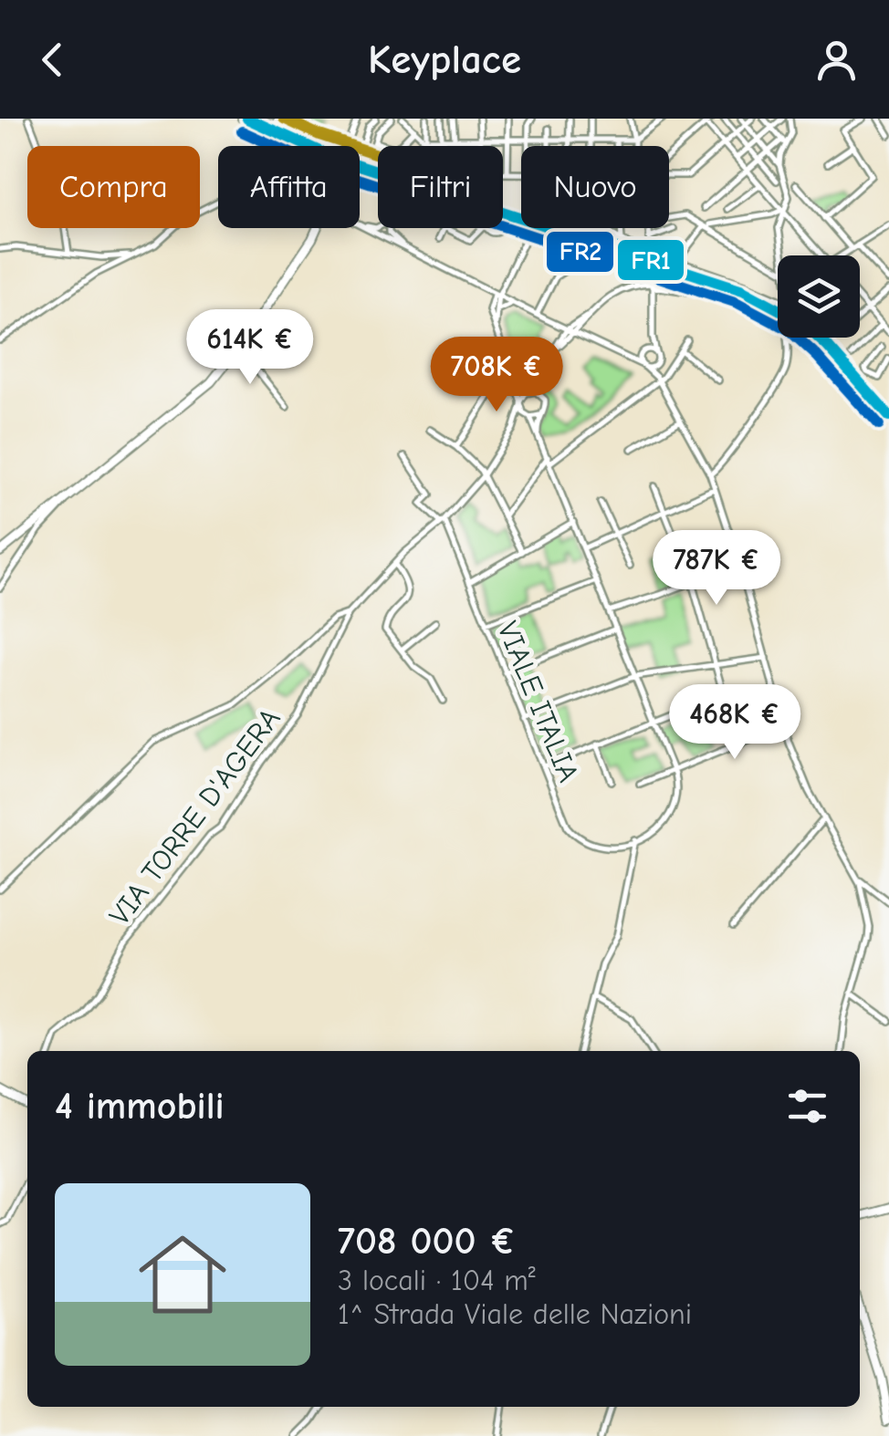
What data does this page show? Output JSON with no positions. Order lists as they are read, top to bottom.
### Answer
{
  "streets": {
    "street": ["VIALE ITALIA", "VIA TORRE D'AGERA"]
  },
  "crossings": [
    ["VIALE ITALIA", "VIA TORRE D'AGERA"]
  ],
  "lines": ["transit line FR1", "transit line FR2"],
  "page": {
    "header": "Keyplace",
    "chip": [
      "Compra",
      "Affitta",
      "Filtri",
      "Nuovo"
    ],
    "price": [
      "614K €",
      "708K €",
      "787K €",
      "468K €"
    ],
    "heading": "4 immobili",
    "list": [
      {
        "name": "708 000 €",
        "note": "3 locali · 104 m² · 1^ Strada Viale delle Nazioni"
      }
    ]
  }
}
